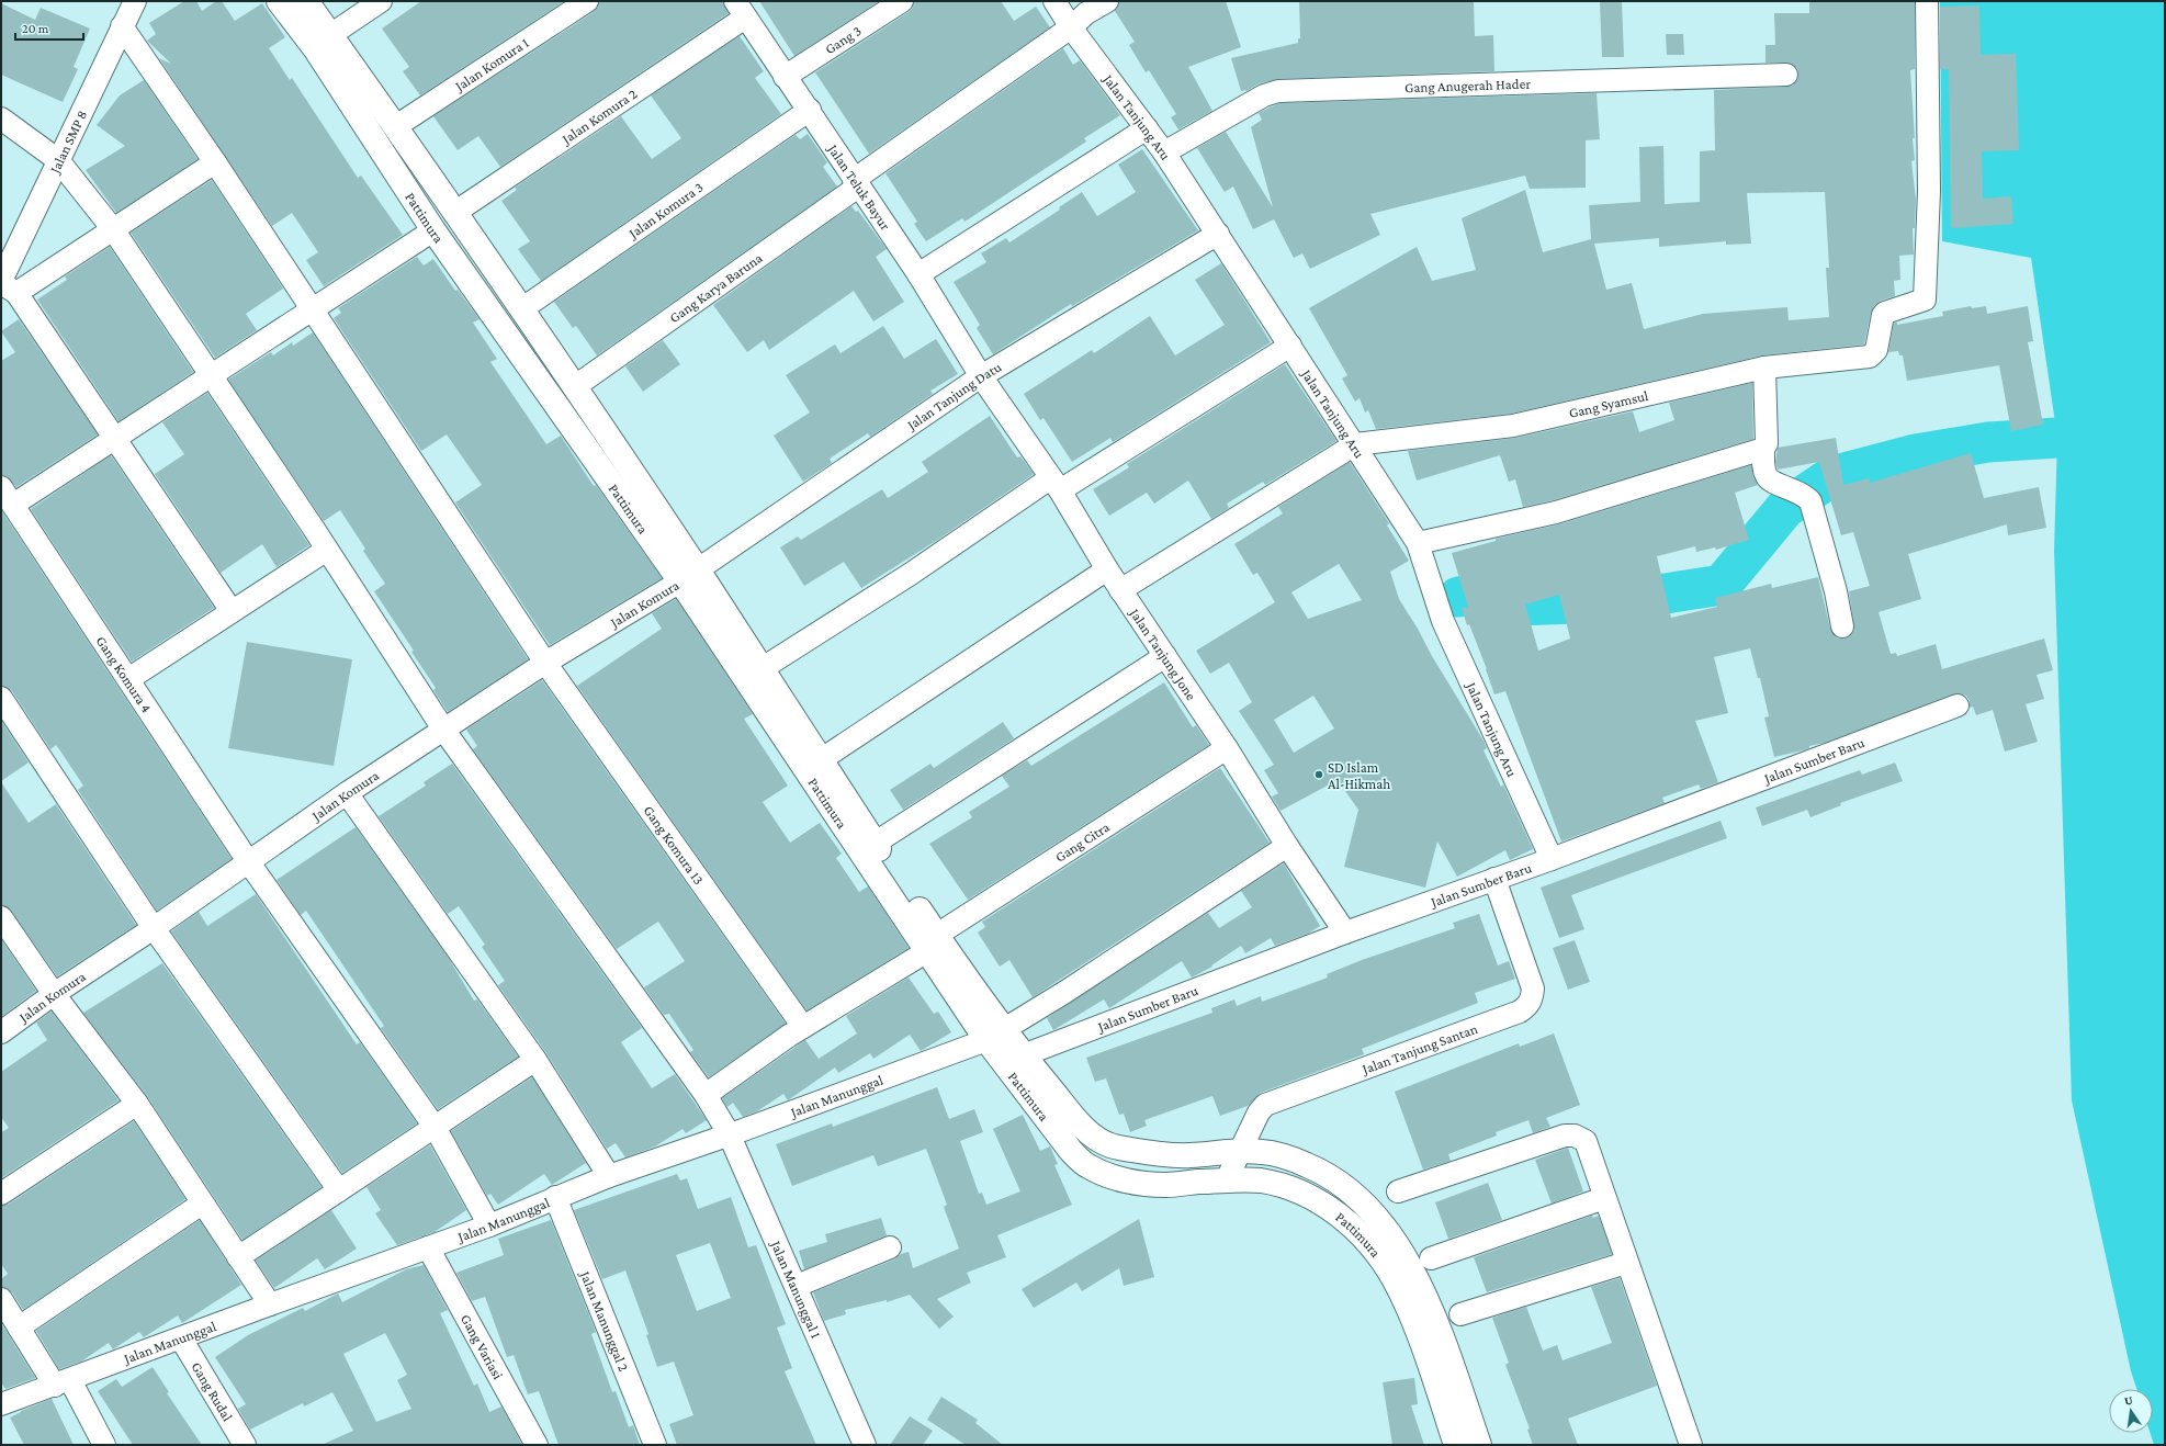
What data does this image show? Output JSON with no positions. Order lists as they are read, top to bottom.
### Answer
{
  "streets": {
    "main road": ["Pattimura"],
    "street": [
      "Gang 3",
      "Jalan Komura 1",
      "Gang Anugerah Hader",
      "Jalan Komura 2",
      "Jalan Tanjung Aru",
      "Jalan SMP 8",
      "Jalan Teluk Bayur",
      "Jalan Komura 3",
      "Gang Karya Baruna",
      "Jalan Tanjung Datu",
      "Gang Syamsul",
      "Jalan Komura",
      "Jalan Tanjung Jone",
      "Gang Komura 4",
      "Jalan Sumber Baru",
      "Gang Citra",
      "Gang Komura 13",
      "Jalan Tanjung Santan",
      "Jalan Manunggal",
      "Jalan Manunggal 1",
      "Jalan Manunggal 2",
      "Gang Variasi",
      "Gang Rudal"
    ]
  },
  "crossings": [
    ["Gang 3", "Jalan Teluk Bayur"],
    ["Jalan Komura 1", "Pattimura"],
    ["Gang Anugerah Hader", "Jalan Tanjung Aru"],
    ["Jalan Komura 2", "Jalan Teluk Bayur"],
    ["Jalan Komura 2", "Pattimura"],
    ["Jalan Tanjung Aru", "Gang Karya Baruna"],
    ["Jalan Tanjung Aru", "Jalan Tanjung Datu"],
    ["Jalan Tanjung Aru", "Gang Syamsul"],
    ["Jalan Tanjung Aru", "Jalan Sumber Baru"],
    ["Jalan SMP 8", "Gang Komura 13"],
    ["Jalan SMP 8", "Jalan Manunggal 1"],
    ["Jalan Teluk Bayur", "Jalan Komura 3"],
    ["Jalan Teluk Bayur", "Gang Karya Baruna"],
    ["Jalan Teluk Bayur", "Jalan Tanjung Datu"],
    ["Jalan Teluk Bayur", "Jalan Tanjung Jone"],
    ["Jalan Komura 3", "Pattimura"],
    ["Pattimura", "Gang Karya Baruna"],
    ["Pattimura", "Jalan Tanjung Datu"],
    ["Pattimura", "Jalan Komura"],
    ["Pattimura", "Jalan Sumber Baru"],
    ["Pattimura", "Gang Citra"],
    ["Pattimura", "Jalan Tanjung Santan"],
    ["Pattimura", "Jalan Manunggal"],
    ["Jalan Tanjung Datu", "Jalan Komura"],
    ["Jalan Tanjung Datu", "Jalan Tanjung Jone"],
    ["Jalan Komura", "Gang Komura 4"],
    ["Jalan Komura", "Gang Komura 13"],
    ["Jalan Komura", "Jalan Manunggal 1"],
    ["Jalan Tanjung Jone", "Jalan Sumber Baru"],
    ["Jalan Tanjung Jone", "Gang Citra"],
    ["Jalan Tanjung Jone", "Jalan Manunggal"],
    ["Gang Komura 4", "Jalan Manunggal"],
    ["Jalan Sumber Baru", "Jalan Tanjung Santan"],
    ["Gang Citra", "Gang Komura 13"],
    ["Gang Citra", "Jalan Manunggal 1"],
    ["Jalan Manunggal", "Jalan Manunggal 1"],
    ["Jalan Manunggal", "Jalan Manunggal 2"],
    ["Jalan Manunggal", "Gang Variasi"],
    ["Jalan Manunggal", "Gang Rudal"]
  ],
  "places": ["SD Islam Al-Hikmah"],
  "scale_bar": "20 m",
  "north": "top"
}
